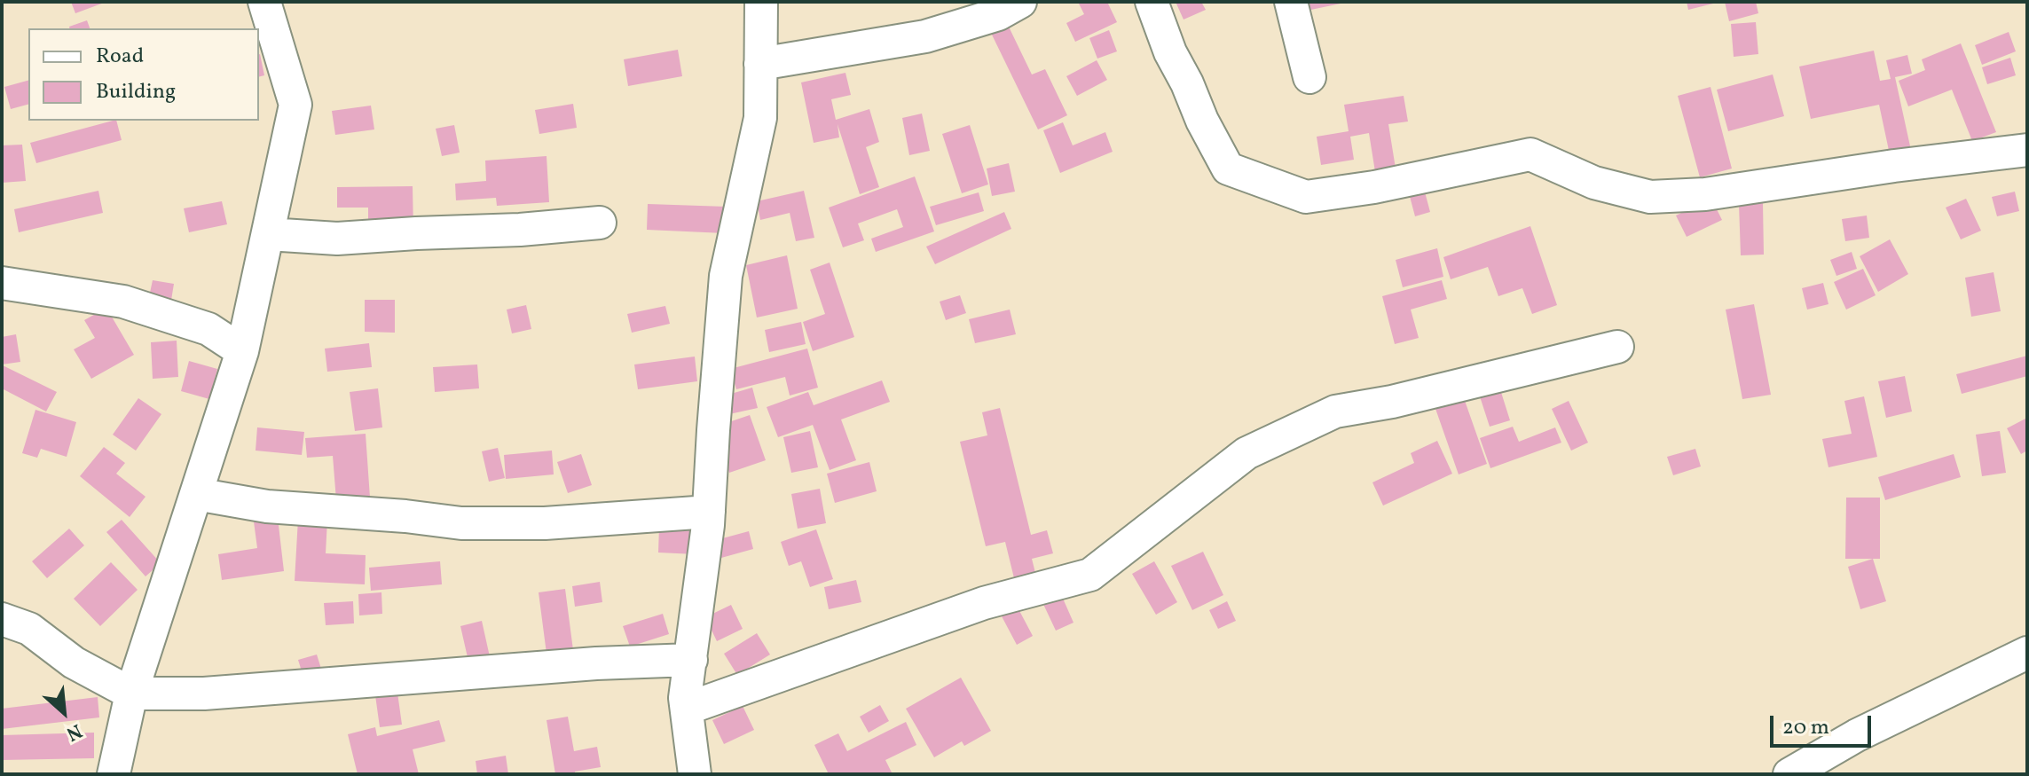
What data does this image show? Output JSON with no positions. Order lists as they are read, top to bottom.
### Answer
{
  "legend": ["Road", "Building"],
  "scale_bar": "20 m",
  "north": "bottom right"
}
